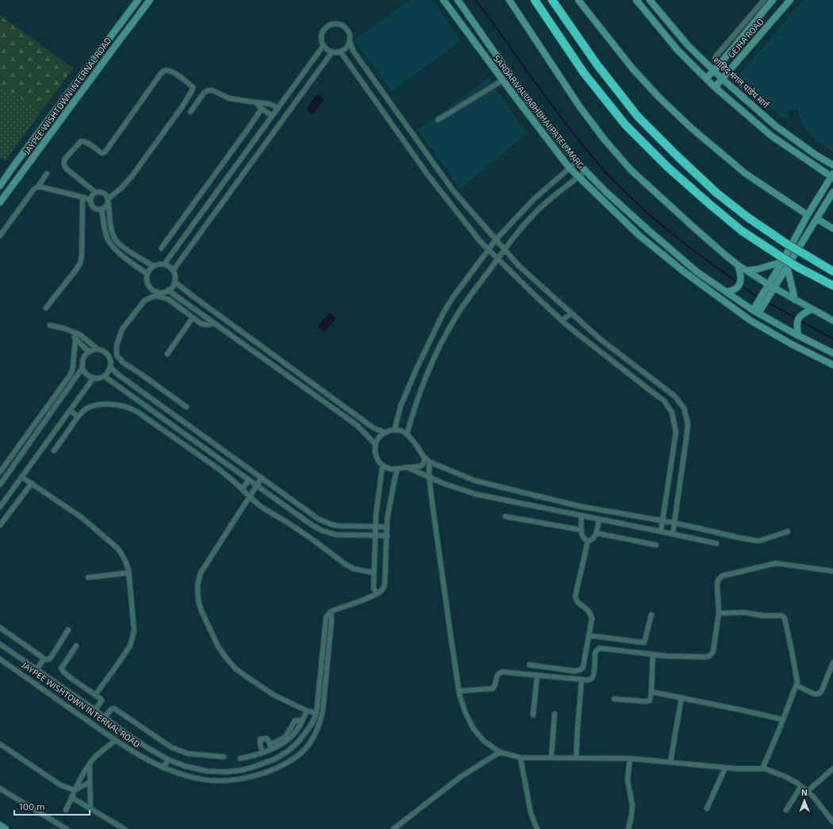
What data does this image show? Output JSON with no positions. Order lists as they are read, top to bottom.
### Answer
{
  "streets": {
    "street": [
      "GEJHA ROAD",
      "शाहिद मंगल पांडेय मार्ग",
      "JAYPEE WISHTOWN INTERNAL ROAD",
      "SARDAR VALLABHBHAI PATEL MARG"
    ]
  },
  "crossings": [
    ["GEJHA ROAD", "शाहिद मंगल पांडेय मार्ग"]
  ],
  "scale_bar": "100 m",
  "north": "top"
}
